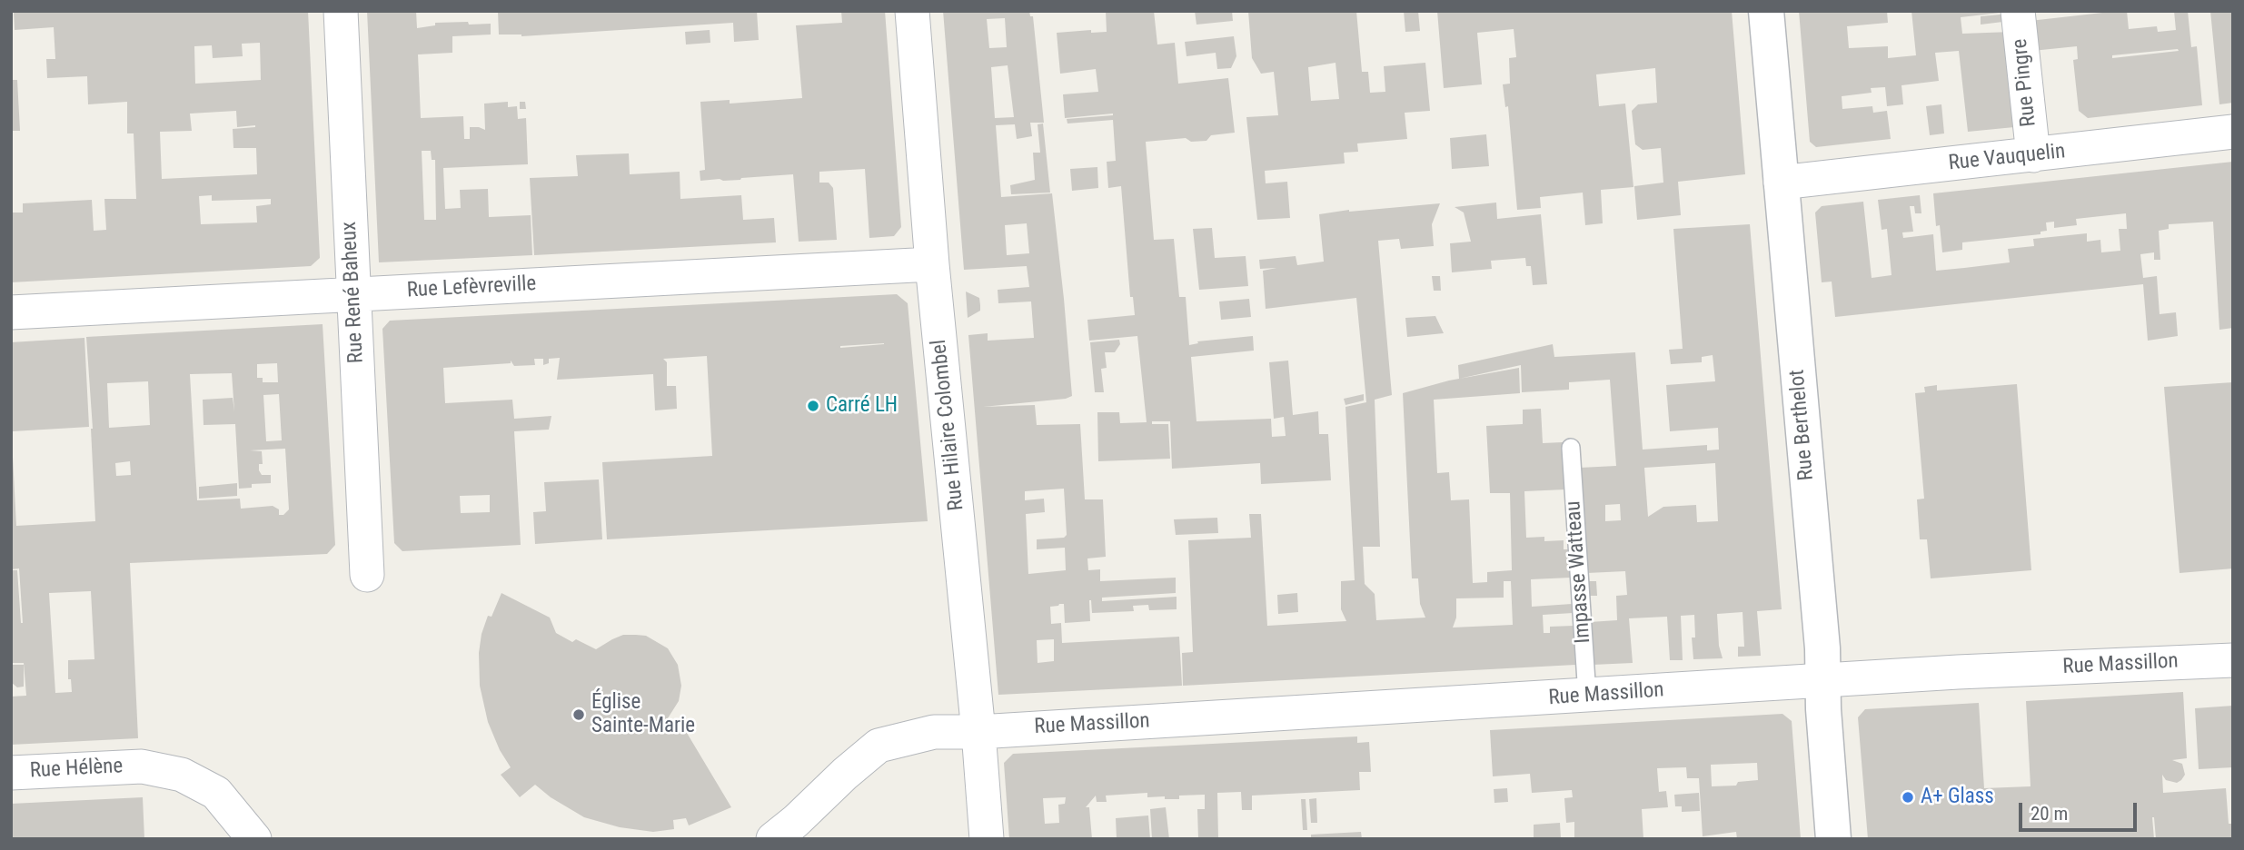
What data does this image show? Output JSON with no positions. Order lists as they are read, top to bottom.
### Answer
{
  "streets": {
    "street": [
      "Rue Pingre",
      "Rue Vauquelin",
      "Rue Lefèvreville",
      "Rue René Baheux",
      "Rue Hilaire Colombel",
      "Rue Berthelot",
      "Rue Massillon",
      "Rue Hélène"
    ],
    "lane": ["Impasse Watteau"]
  },
  "crossings": [
    ["Rue Pingre", "Rue Vauquelin"],
    ["Rue Vauquelin", "Rue Berthelot"],
    ["Rue Lefèvreville", "Rue René Baheux"],
    ["Rue Lefèvreville", "Rue Hilaire Colombel"],
    ["Rue Hilaire Colombel", "Rue Massillon"],
    ["Rue Berthelot", "Rue Massillon"],
    ["Impasse Watteau", "Rue Massillon"]
  ],
  "places": ["Carré LH", "Église Sainte-Marie", "A+ Glass"],
  "scale_bar": "20 m"
}
